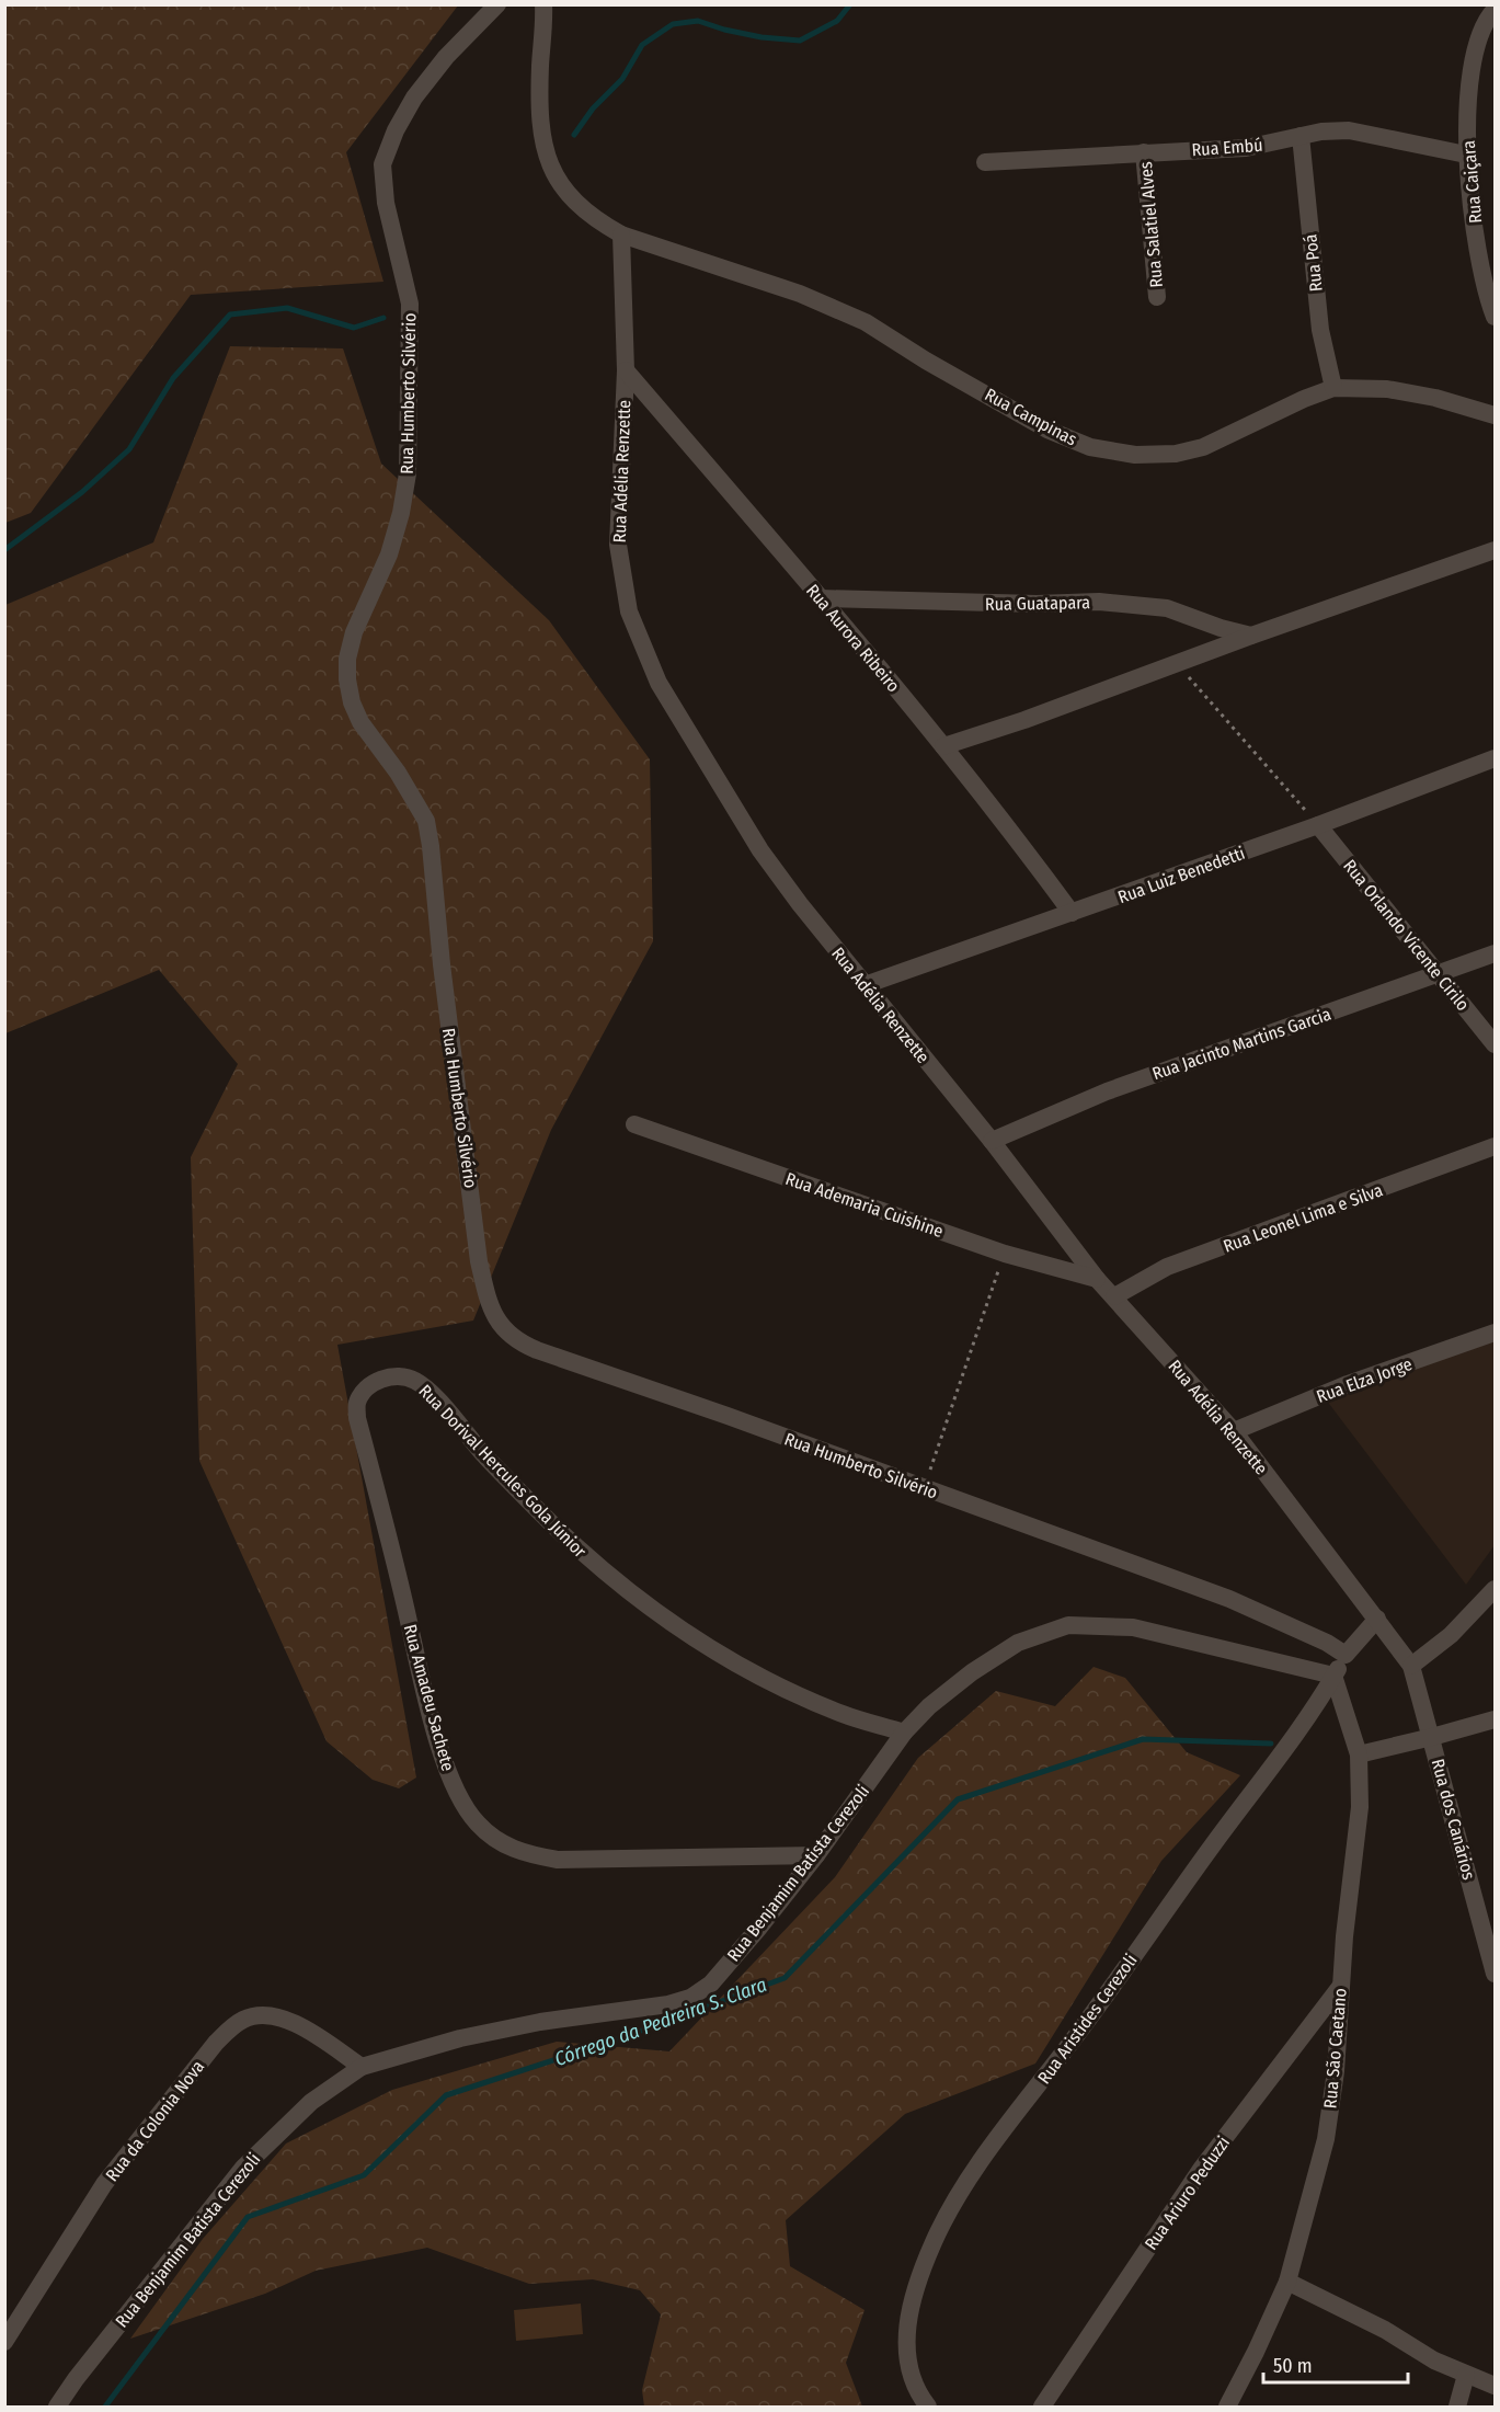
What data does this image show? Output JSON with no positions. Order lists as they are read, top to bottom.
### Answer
{
  "streets": {
    "street": [
      "Rua Embú",
      "Rua Caiçara",
      "Rua Salatiel Alves",
      "Rua Poá",
      "Rua Humberto Silvério",
      "Rua Campinas",
      "Rua Adélia Renzette",
      "Rua Guatapara",
      "Rua Aurora Ribeiro",
      "Rua Luiz Benedetti",
      "Rua Orlando Vicente Cirilo",
      "Rua Jacinto Martins Garcia",
      "Rua Ademaria Cuishine",
      "Rua Leonel Lima e Silva",
      "Rua Elza Jorge",
      "Rua Dorival Hercules Gola Júnior",
      "Rua Amadeu Sachete",
      "Rua dos Canários",
      "Rua Benjamim Batista Cerezoli",
      "Rua Aristides Cerezoli",
      "Rua São Caetano",
      "Rua da Colonia Nova",
      "Rua Ariuro Peduzzi"
    ]
  },
  "crossings": [
    ["Rua Embú", "Rua Caiçara"],
    ["Rua Embú", "Rua Salatiel Alves"],
    ["Rua Embú", "Rua Poá"],
    ["Rua Poá", "Rua Campinas"],
    ["Rua Humberto Silvério", "Rua Aristides Cerezoli"],
    ["Rua Campinas", "Rua Adélia Renzette"],
    ["Rua Adélia Renzette", "Rua Aurora Ribeiro"],
    ["Rua Adélia Renzette", "Rua Luiz Benedetti"],
    ["Rua Adélia Renzette", "Rua Jacinto Martins Garcia"],
    ["Rua Adélia Renzette", "Rua Ademaria Cuishine"],
    ["Rua Adélia Renzette", "Rua Leonel Lima e Silva"],
    ["Rua Adélia Renzette", "Rua Elza Jorge"],
    ["Rua Adélia Renzette", "Rua dos Canários"],
    ["Rua Guatapara", "Rua Aurora Ribeiro"],
    ["Rua Aurora Ribeiro", "Rua Luiz Benedetti"],
    ["Rua Luiz Benedetti", "Rua Orlando Vicente Cirilo"],
    ["Rua Orlando Vicente Cirilo", "Rua Jacinto Martins Garcia"],
    ["Rua Dorival Hercules Gola Júnior", "Rua Amadeu Sachete"],
    ["Rua Dorival Hercules Gola Júnior", "Rua Benjamim Batista Cerezoli"],
    ["Rua Amadeu Sachete", "Rua Benjamim Batista Cerezoli"],
    ["Rua Benjamim Batista Cerezoli", "Rua Aristides Cerezoli"],
    ["Rua Benjamim Batista Cerezoli", "Rua São Caetano"],
    ["Rua Benjamim Batista Cerezoli", "Rua da Colonia Nova"],
    ["Rua Aristides Cerezoli", "Rua São Caetano"],
    ["Rua São Caetano", "Rua Ariuro Peduzzi"]
  ],
  "water": ["Córrego da Pedreira S. Clara"],
  "scale_bar": "50 m"
}
